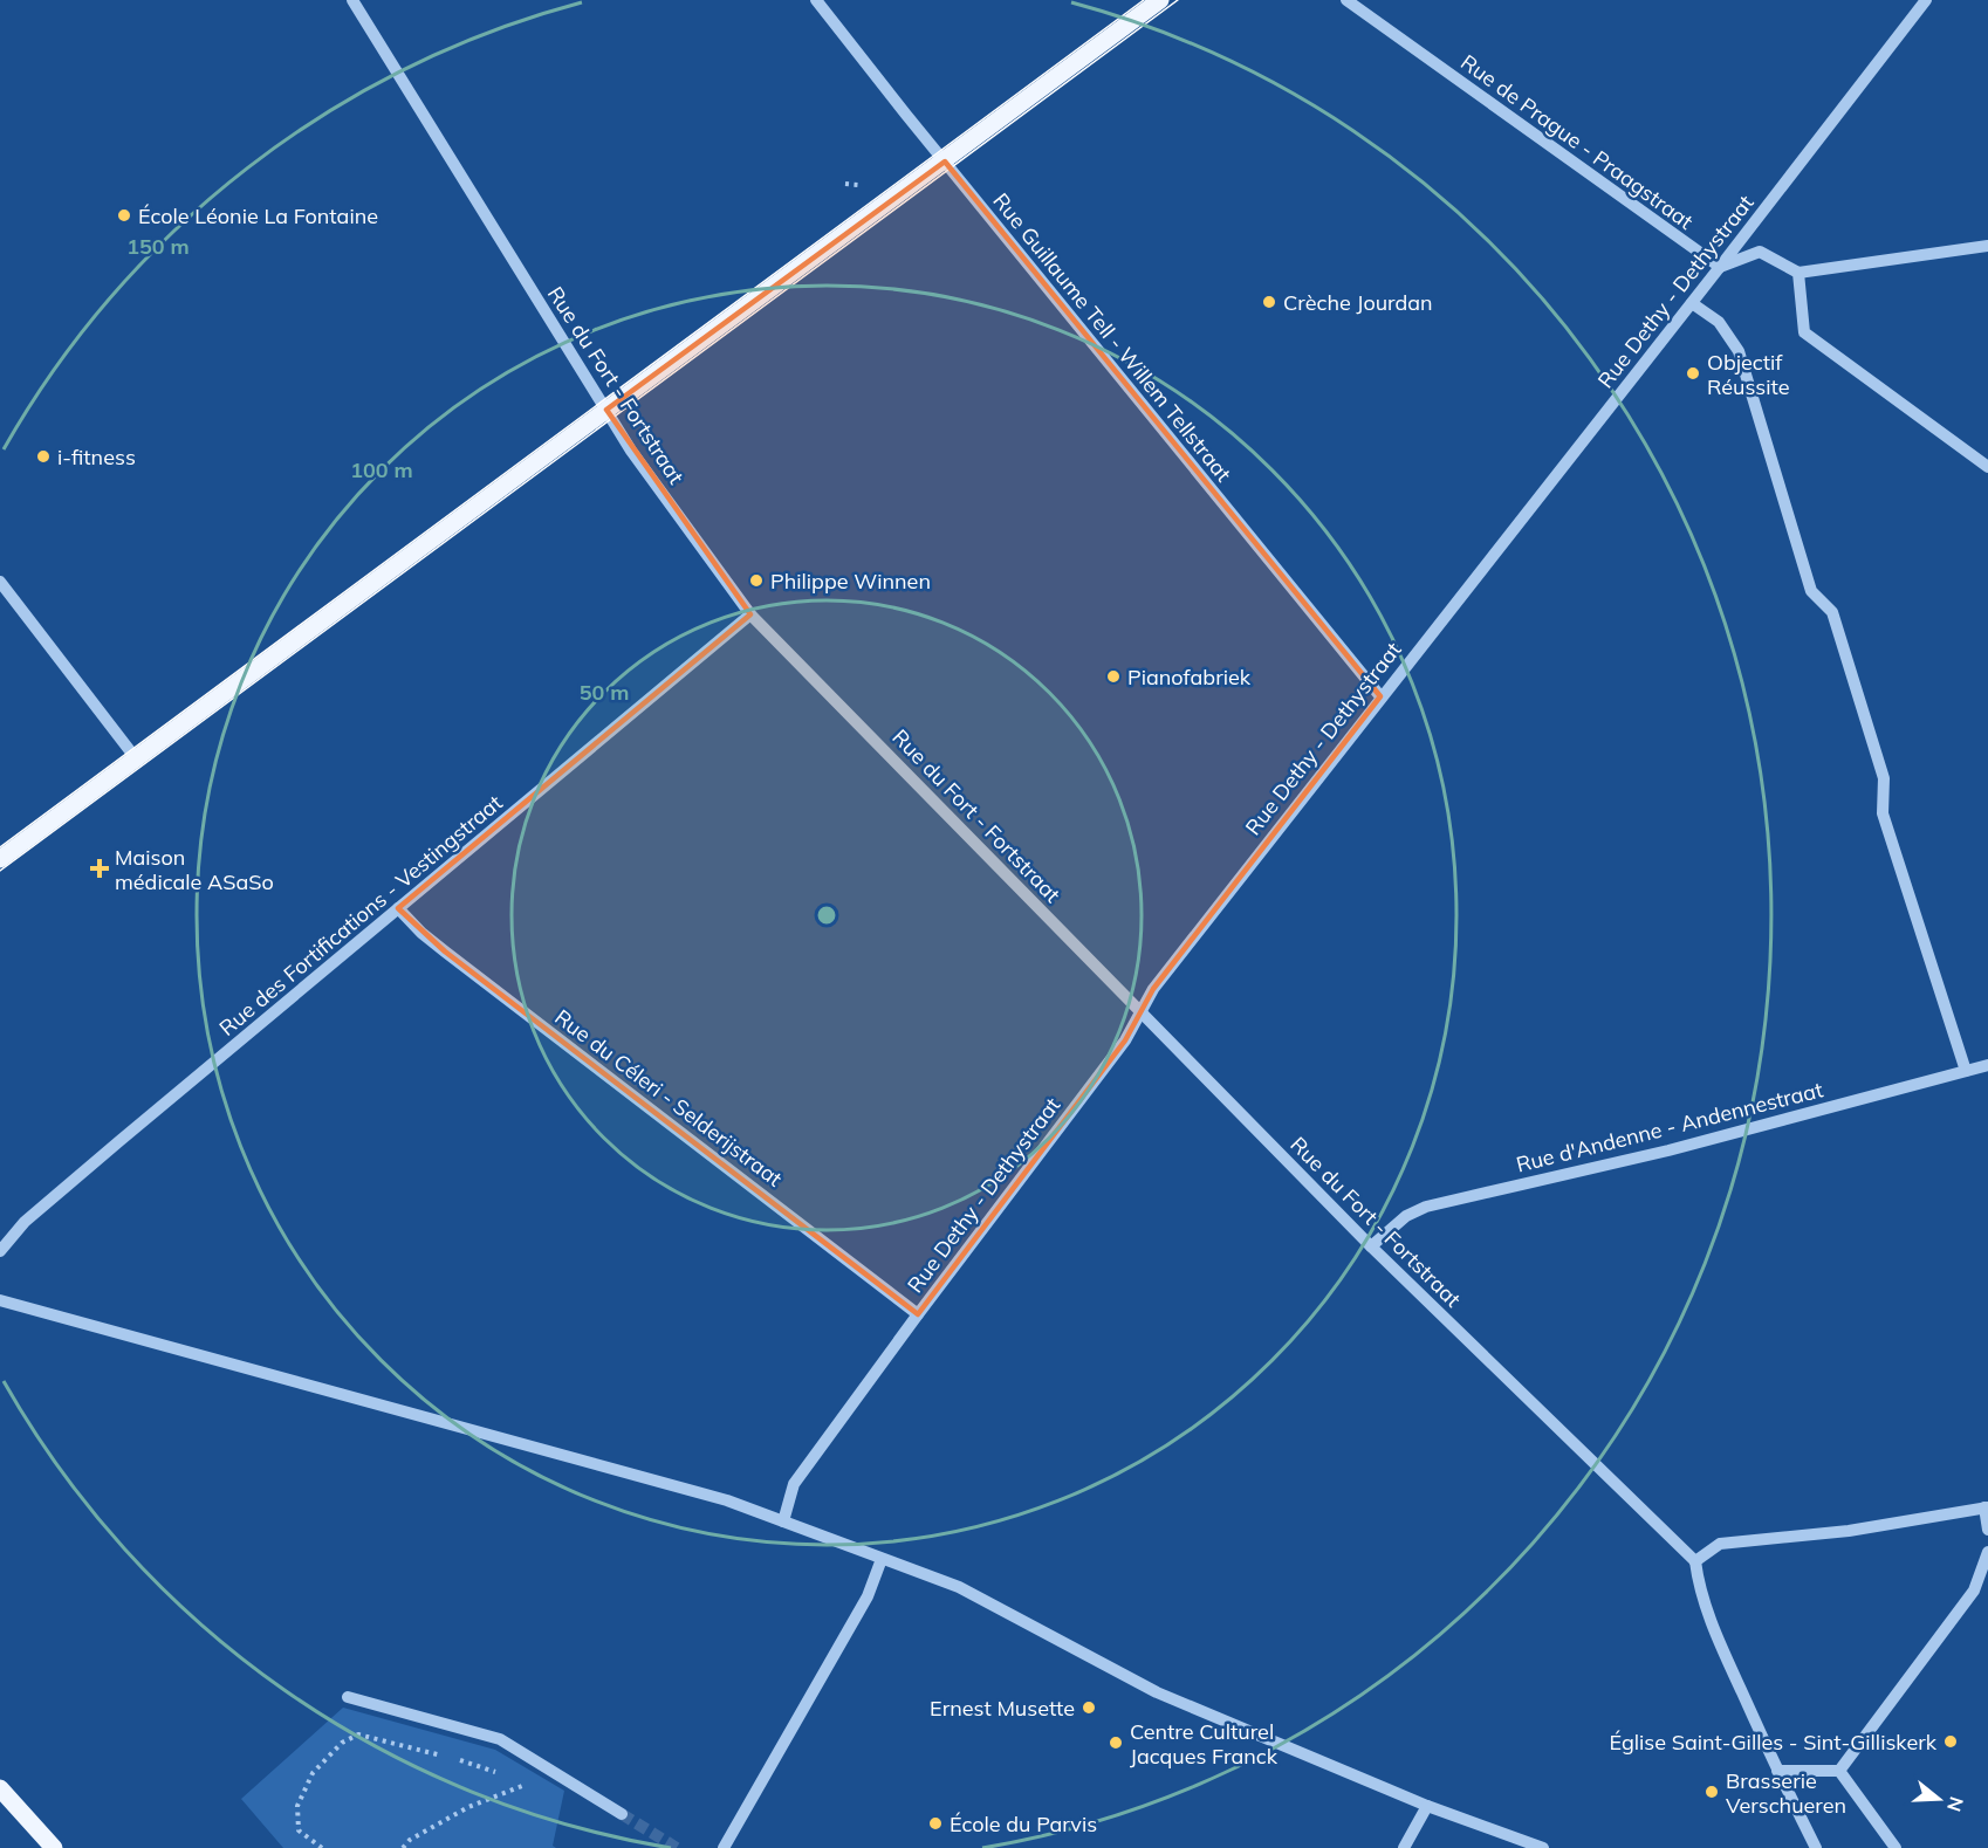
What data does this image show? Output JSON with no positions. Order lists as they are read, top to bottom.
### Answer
{
  "streets": {
    "street": [
      "Rue de Prague - Praagstraat",
      "Rue Dethy - Dethystraat",
      "Rue Guillaume Tell - Willem Tellstraat",
      "Rue du Fort - Fortstraat",
      "Rue des Fortifications - Vestingstraat",
      "Rue du Céleri - Selderijstraat",
      "Rue d'Andenne - Andennestraat"
    ]
  },
  "crossings": [
    ["Rue de Prague - Praagstraat", "Rue Dethy - Dethystraat"],
    ["Rue Dethy - Dethystraat", "Rue Guillaume Tell - Willem Tellstraat"],
    ["Rue Dethy - Dethystraat", "Rue du Fort - Fortstraat"],
    ["Rue Dethy - Dethystraat", "Rue du Céleri - Selderijstraat"],
    ["Rue du Fort - Fortstraat", "Rue des Fortifications - Vestingstraat"],
    ["Rue du Fort - Fortstraat", "Rue d'Andenne - Andennestraat"],
    ["Rue des Fortifications - Vestingstraat", "Rue du Céleri - Selderijstraat"]
  ],
  "places": {
    "other": [
      "École Léonie La Fontaine",
      "Crèche Jourdan",
      "Objectif Réussite",
      "i-fitness",
      "Philippe Winnen",
      "Pianofabriek",
      "Ernest Musette",
      "Église Saint-Gilles - Sint-Gilliskerk",
      "Centre Culturel Jacques Franck",
      "Brasserie Verschueren",
      "École du Parvis"
    ],
    "health": ["Maison médicale ASaSo"]
  },
  "north": "right",
  "rings": ["150 m", "100 m", "50 m"]
}
